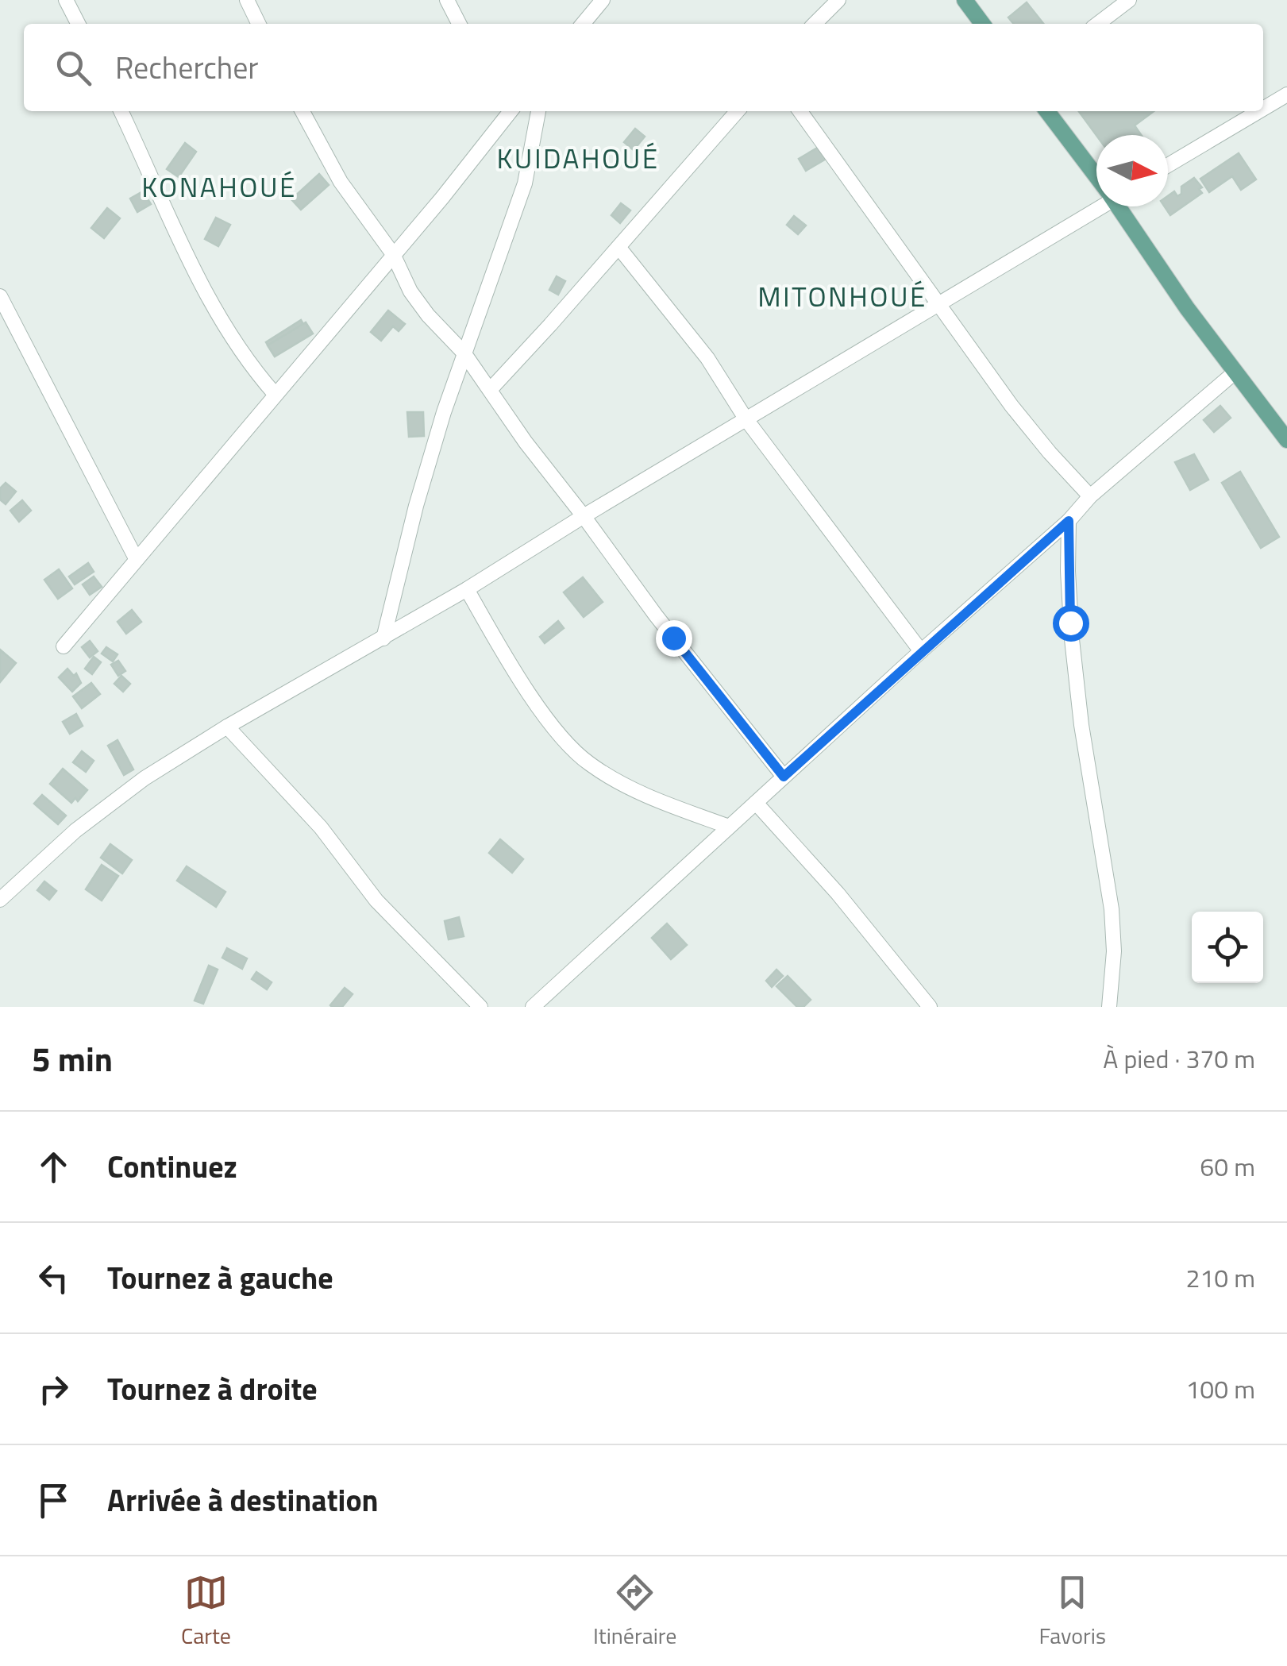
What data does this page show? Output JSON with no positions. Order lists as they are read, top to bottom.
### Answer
{
  "districts": ["KUIDAHOUÉ", "KONAHOUÉ", "MITONHOUÉ"],
  "north": "right",
  "page": {
    "search": "Rechercher",
    "heading": ["5 min", "À pied · 370 m"],
    "list": [
      ["Continuez", "60 m"],
      ["Tournez à gauche", "210 m"],
      ["Tournez à droite", "100 m"],
      "Arrivée à destination"
    ],
    "nav": ["Carte", "Itinéraire", "Favoris"]
  }
}
